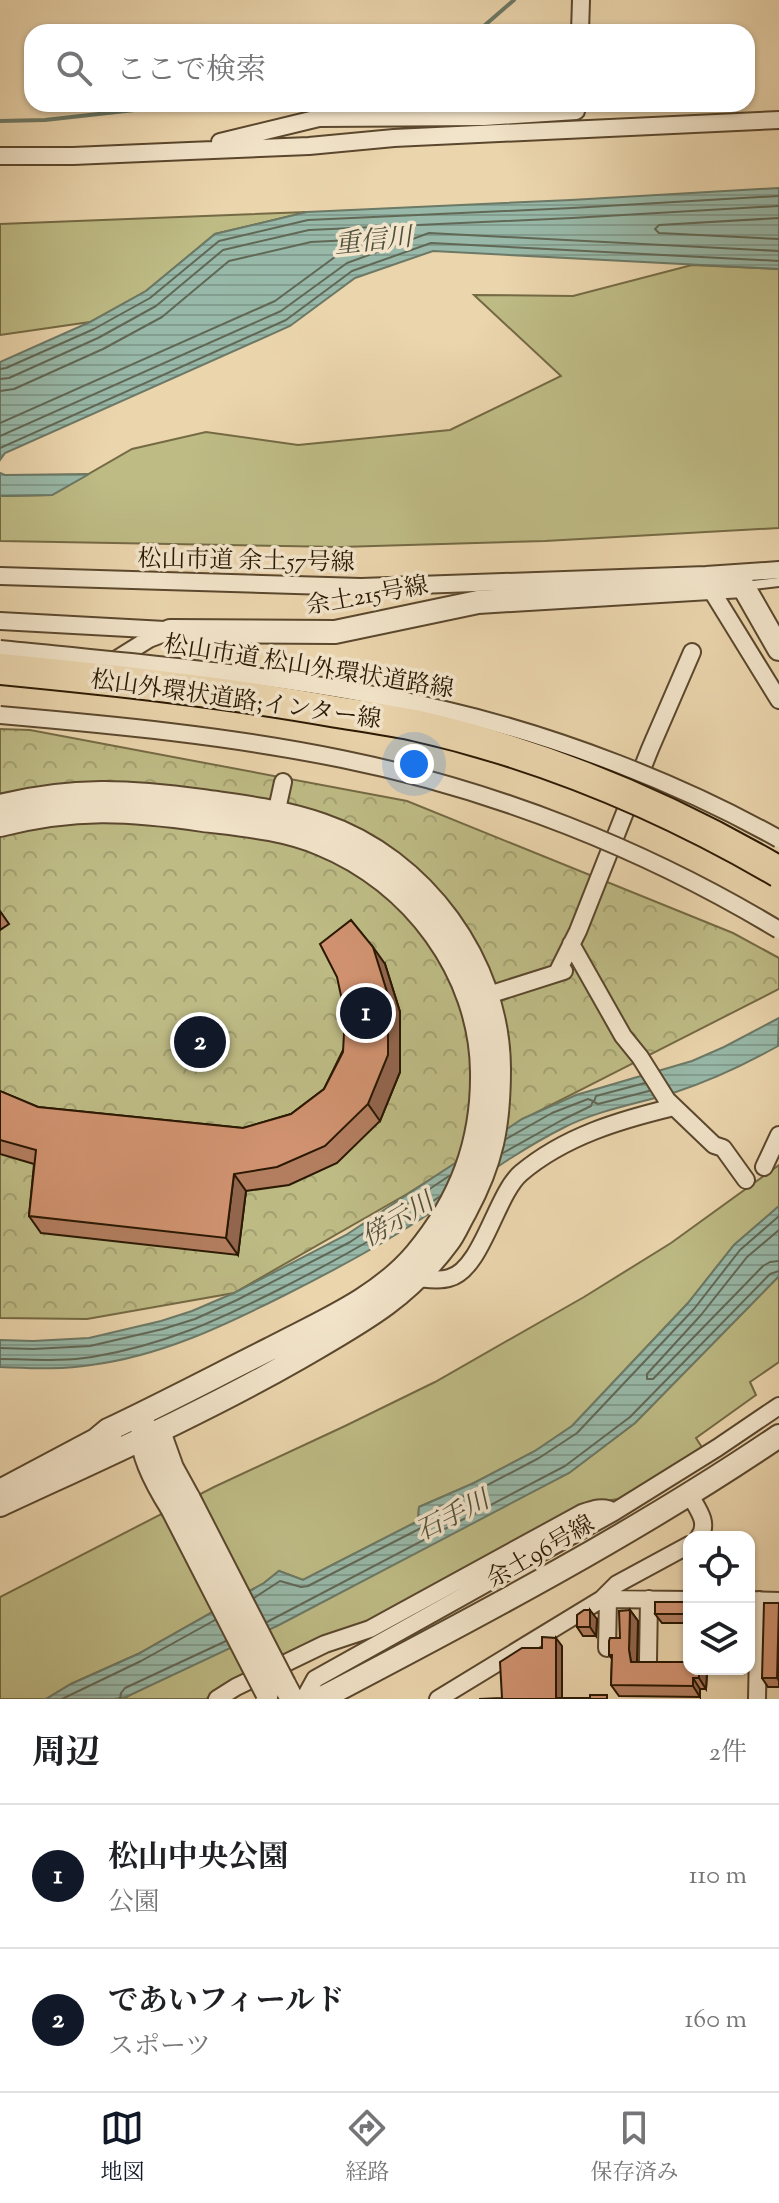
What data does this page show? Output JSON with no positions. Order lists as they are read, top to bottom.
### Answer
{
  "streets": {
    "highway": ["松山外環状道路;インター線"],
    "street": [
      "松山市道 余土57号線",
      "余土215号線",
      "松山市道 松山外環状道路線",
      "余土96号線"
    ]
  },
  "crossings": [
    ["松山市道 余土57号線", "余土215号線"]
  ],
  "water": ["重信川", "傍示川", "石手川"],
  "page": {
    "search": "ここで検索",
    "pins": ["1", "2"],
    "heading": ["周辺", "2件"],
    "list": [
      {
        "mark": "1",
        "name": "松山中央公園",
        "note": "公園",
        "value": "110 m"
      },
      {
        "mark": "2",
        "name": "であいフィールド",
        "note": "スポーツ",
        "value": "160 m"
      }
    ],
    "nav": ["地図", "経路", "保存済み"]
  }
}
